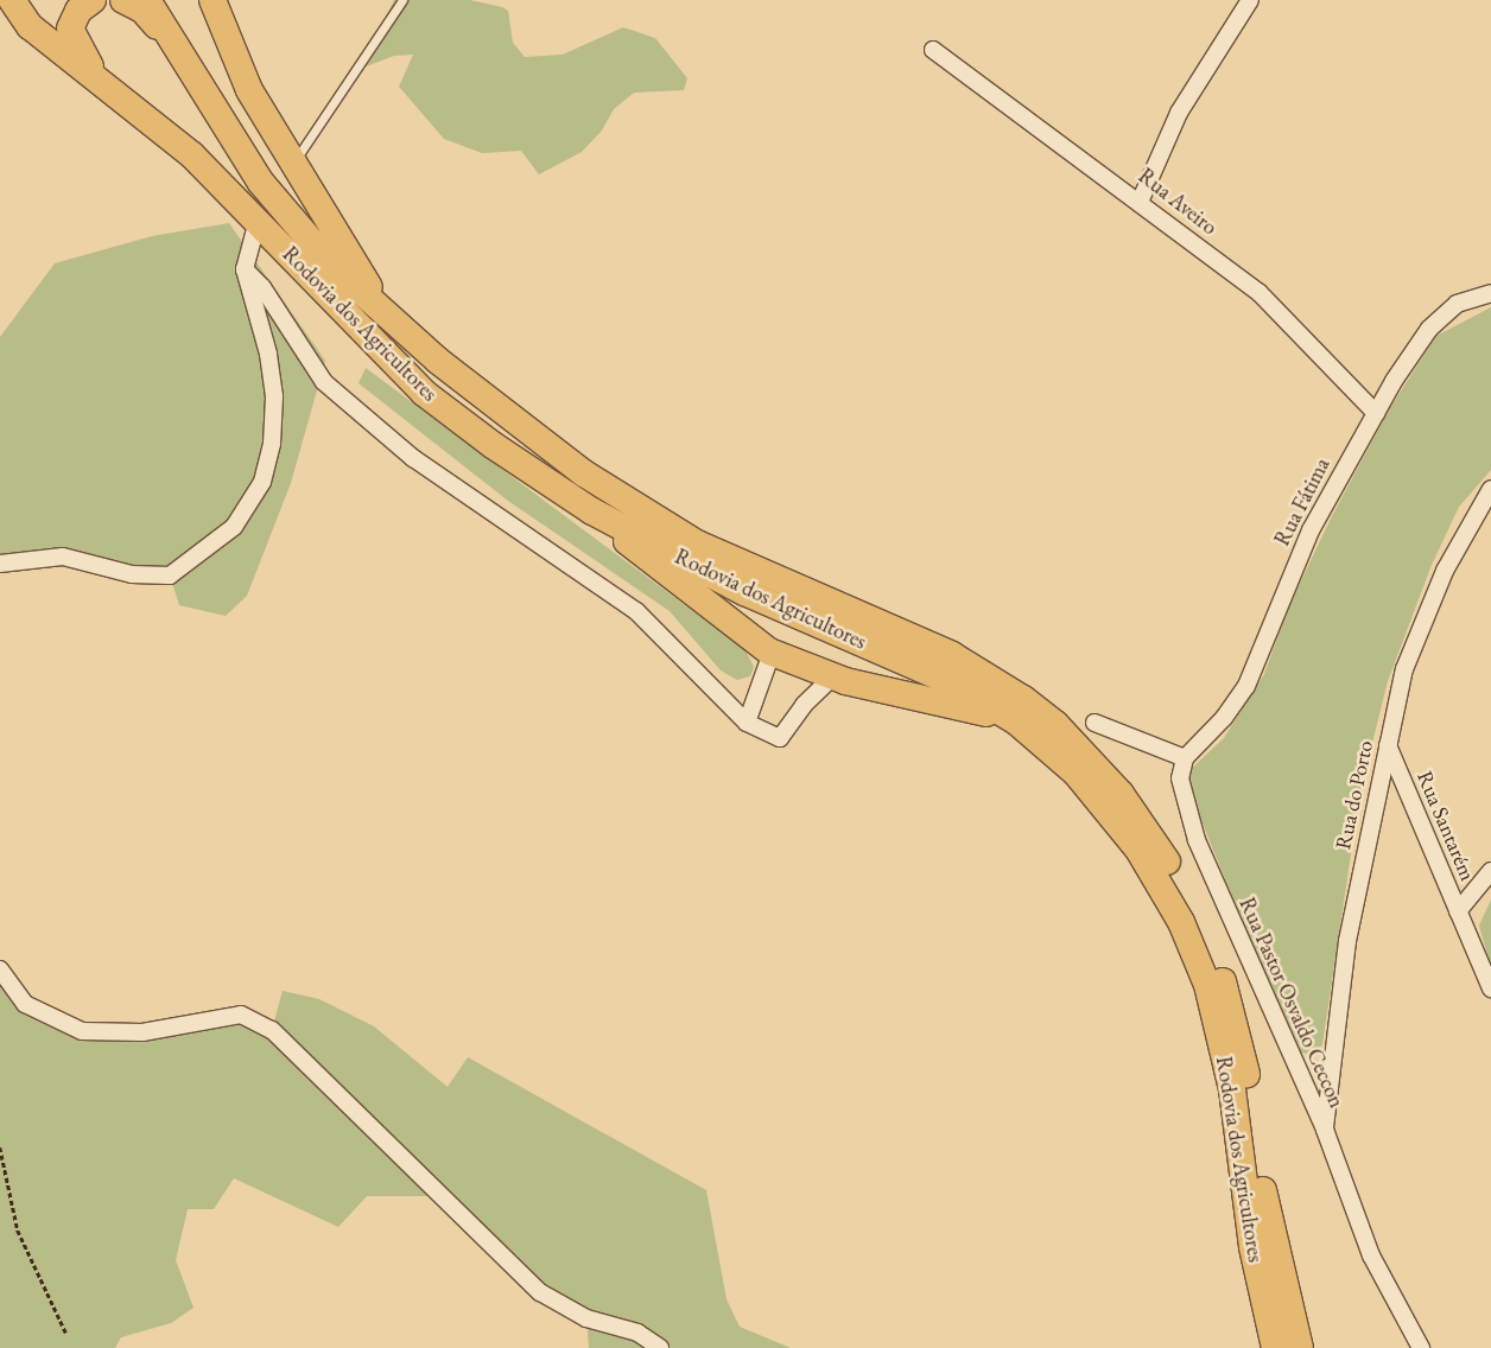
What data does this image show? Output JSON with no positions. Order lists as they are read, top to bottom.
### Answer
{
  "streets": {
    "main road": ["Rodovia dos Agricultores"],
    "street": [
      "Rua Aveiro",
      "Rua Fátima",
      "Rua do Porto",
      "Rua Santarém",
      "Rua Pastor Osvaldo Ceccon"
    ]
  },
  "crossings": [
    ["Rua Aveiro", "Rua Fátima"],
    ["Rua Fátima", "Rua Pastor Osvaldo Ceccon"],
    ["Rua do Porto", "Rua Santarém"],
    ["Rua do Porto", "Rua Pastor Osvaldo Ceccon"]
  ]
}
